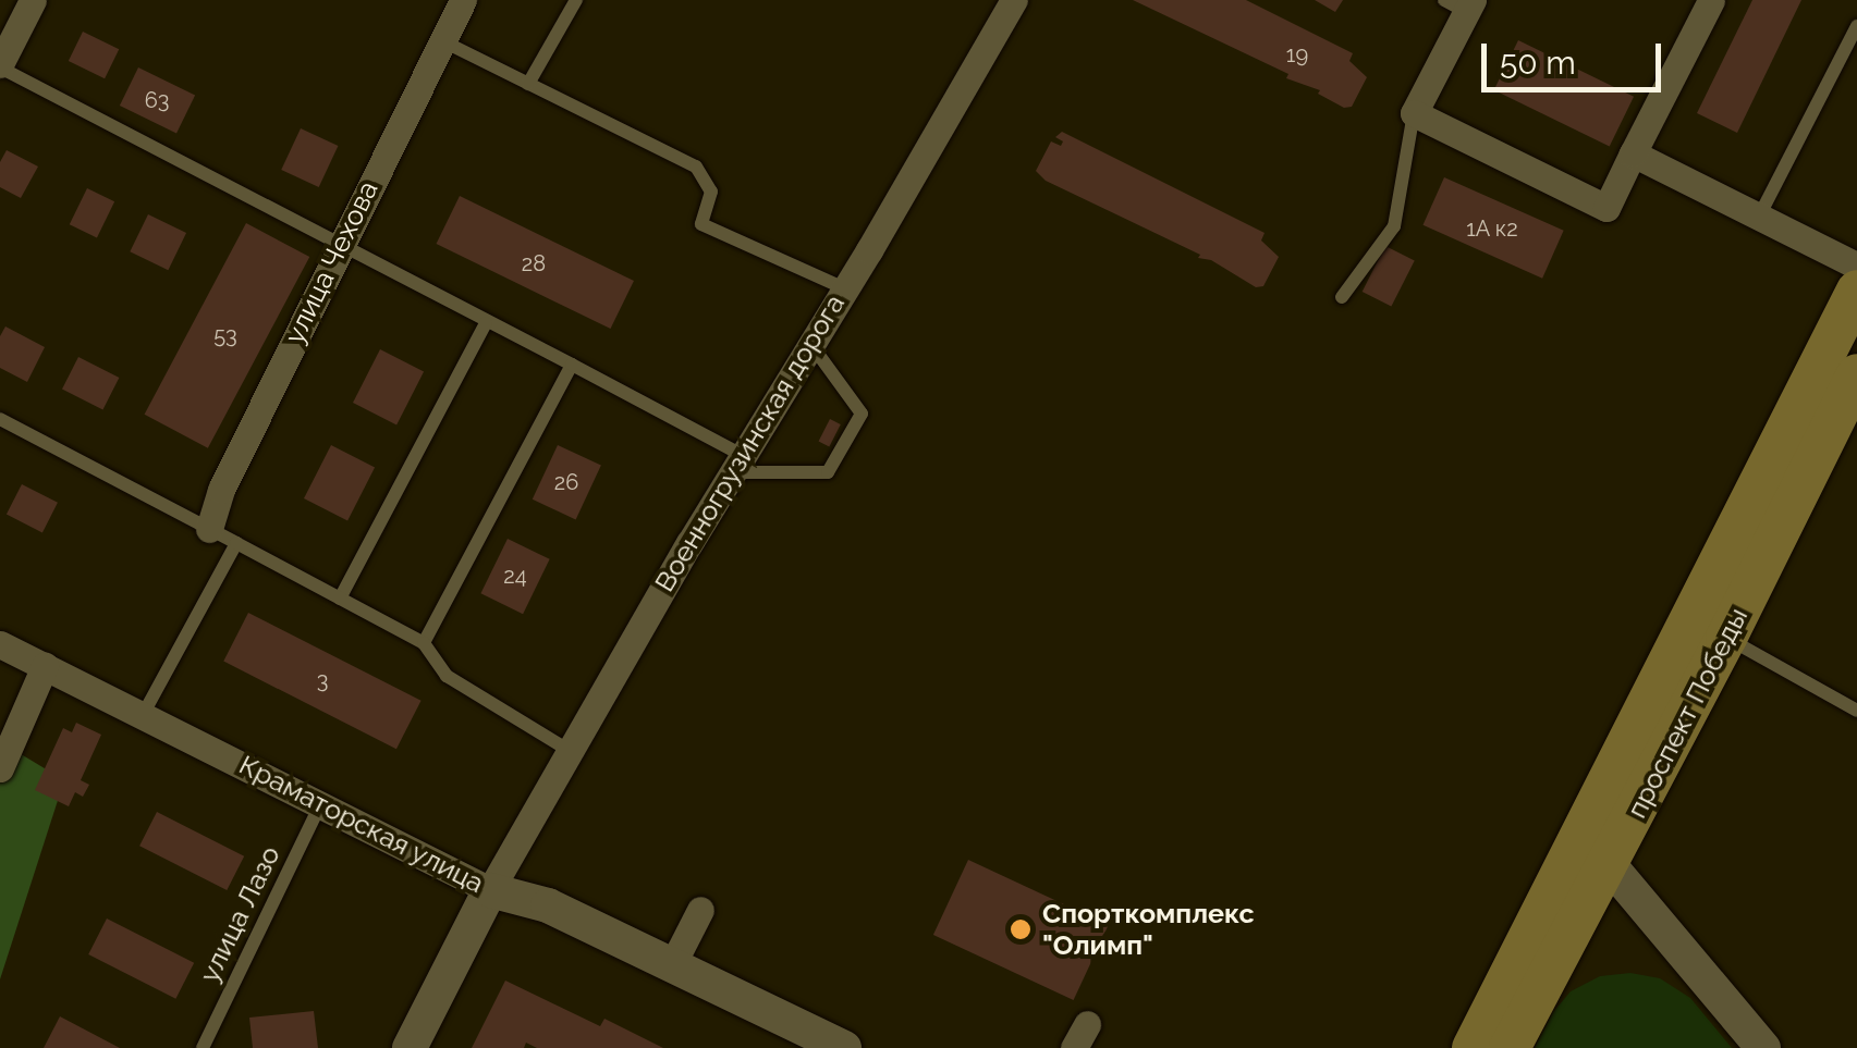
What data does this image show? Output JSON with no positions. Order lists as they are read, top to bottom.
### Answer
{
  "streets": {
    "main road": ["проспект Победы"],
    "street": ["улица Чехова", "Военногрузинская дорога", "Краматорская улица"],
    "lane": ["улица Лазо"]
  },
  "crossings": [
    ["Военногрузинская дорога", "Краматорская улица"],
    ["Краматорская улица", "улица Лазо"]
  ],
  "places": ["Спорткомплекс \"Олимп\""],
  "house_numbers": [
    "19",
    "63",
    "1А к2",
    "28",
    "53",
    "26",
    "24",
    "3"
  ],
  "scale_bar": "50 m"
}
